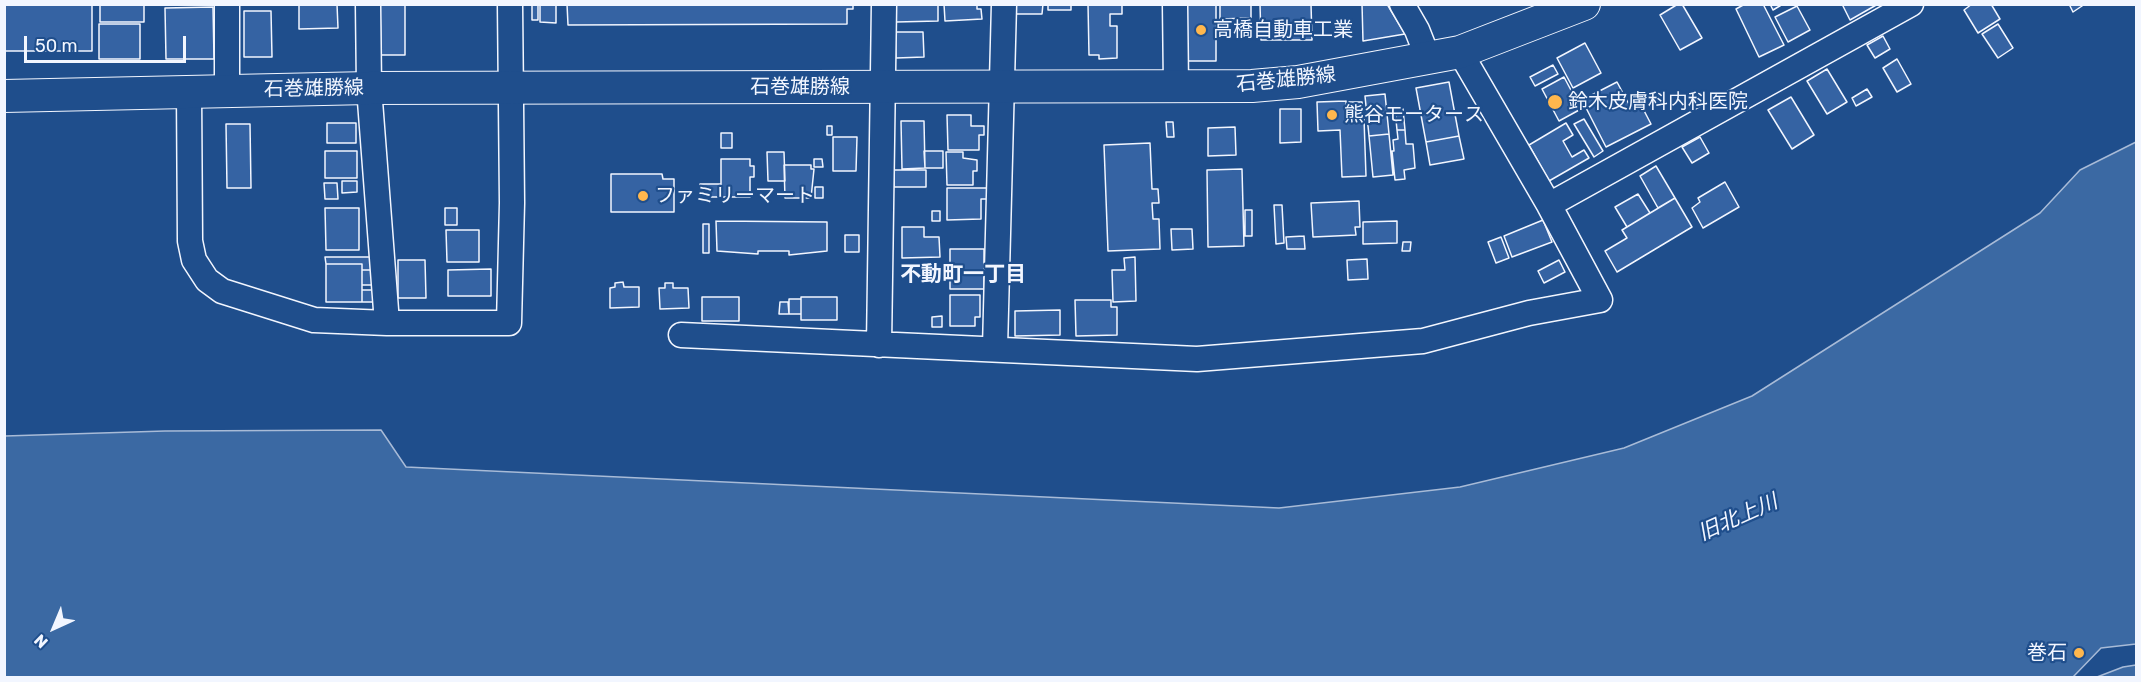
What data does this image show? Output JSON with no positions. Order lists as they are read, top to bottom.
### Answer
{
  "streets": {
    "main road": ["石巻雄勝線"]
  },
  "districts": ["不動町一丁目"],
  "water": ["旧北上川"],
  "places": [
    "高橋自動車工業",
    "鈴木皮膚科内科医院",
    "熊谷モータース",
    "ファミリーマート",
    "巻石"
  ],
  "scale_bar": "50 m",
  "north": "bottom left"
}
